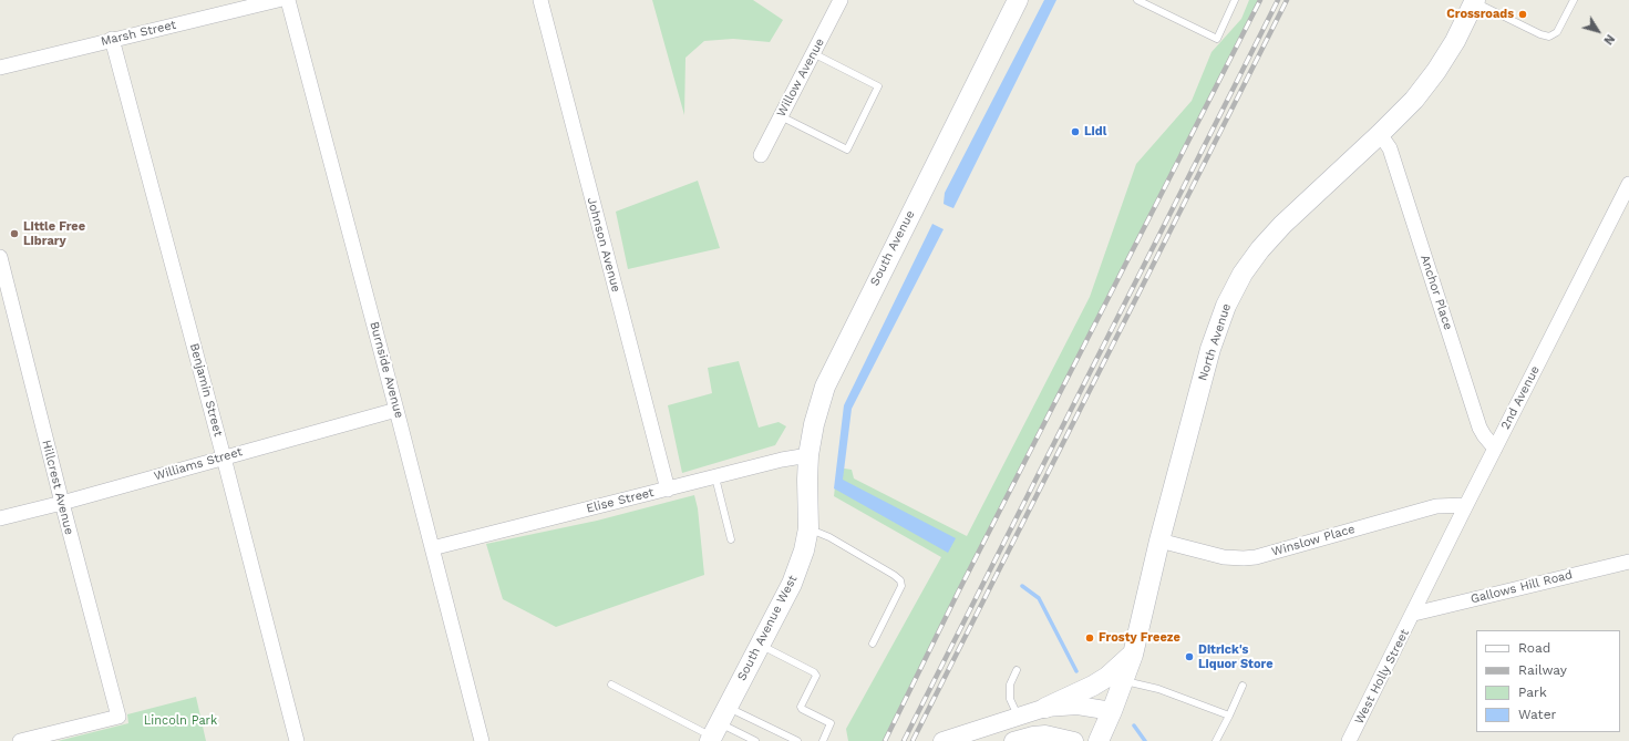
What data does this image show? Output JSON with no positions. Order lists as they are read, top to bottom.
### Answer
{
  "streets": {
    "main road": ["South Avenue", "North Avenue", "South Avenue West"],
    "street": [
      "Marsh Street",
      "Willow Avenue",
      "Johnson Avenue",
      "Anchor Place",
      "Burnside Avenue",
      "Benjamin Street",
      "2nd Avenue",
      "Williams Street",
      "Hillcrest Avenue",
      "Elise Street",
      "Winslow Place",
      "Gallows Hill Road",
      "West Holly Street"
    ]
  },
  "crossings": [
    ["Marsh Street", "Benjamin Street"],
    ["Johnson Avenue", "Elise Street"],
    ["South Avenue", "Elise Street"],
    ["South Avenue", "South Avenue West"],
    ["Anchor Place", "North Avenue"],
    ["Anchor Place", "2nd Avenue"],
    ["North Avenue", "Winslow Place"],
    ["Burnside Avenue", "Williams Street"],
    ["Burnside Avenue", "Elise Street"],
    ["Benjamin Street", "Williams Street"],
    ["2nd Avenue", "Winslow Place"],
    ["2nd Avenue", "Gallows Hill Road"],
    ["2nd Avenue", "West Holly Street"],
    ["Williams Street", "Hillcrest Avenue"],
    ["Gallows Hill Road", "West Holly Street"]
  ],
  "parks": ["Lincoln Park"],
  "places": [
    "Crossroads",
    "Lidl",
    "Little Free Library",
    "Frosty Freeze",
    "Ditrick's Liquor Store"
  ],
  "legend": [
    "Road",
    "Railway",
    "Park",
    "Water"
  ],
  "north": "bottom right"
}
